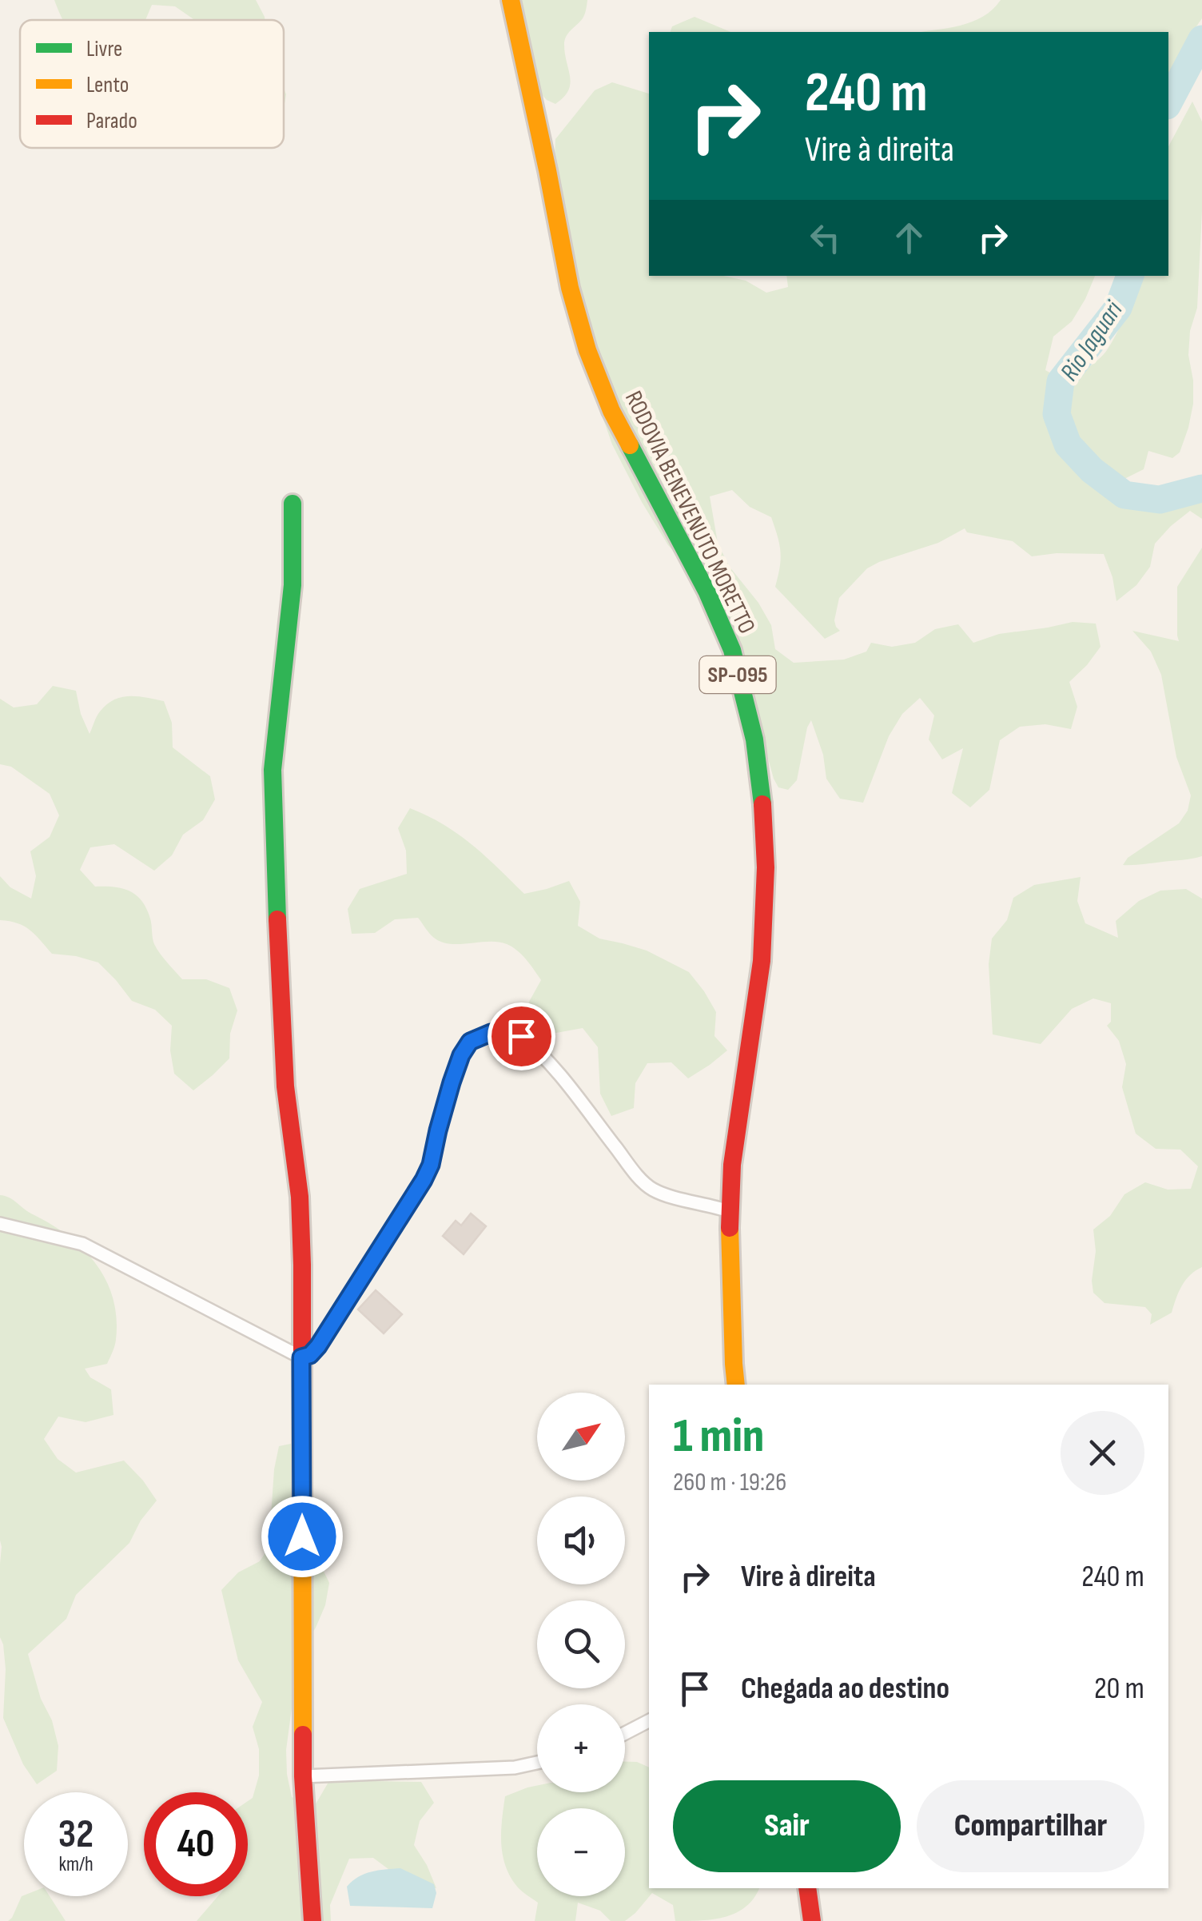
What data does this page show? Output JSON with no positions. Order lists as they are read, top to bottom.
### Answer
{
  "streets": {
    "main road": ["RODOVIA BENEVENUTO MORETTO", "SP-095"]
  },
  "water": ["Rio Jaguari"],
  "legend": ["Livre", "Lento", "Parado"],
  "north": "top right",
  "page": {
    "turn": ["240 m", "Vire à direita"],
    "heading": ["1 min", "260 m · 19:26"],
    "map_buttons": ["+", "−"],
    "list": [
      {
        "name": "Vire à direita",
        "value": "240 m"
      },
      {
        "name": "Chegada ao destino",
        "value": "20 m"
      }
    ],
    "buttons": ["Sair", "Compartilhar"],
    "speed": "32 km/h",
    "limit": "40"
  }
}
